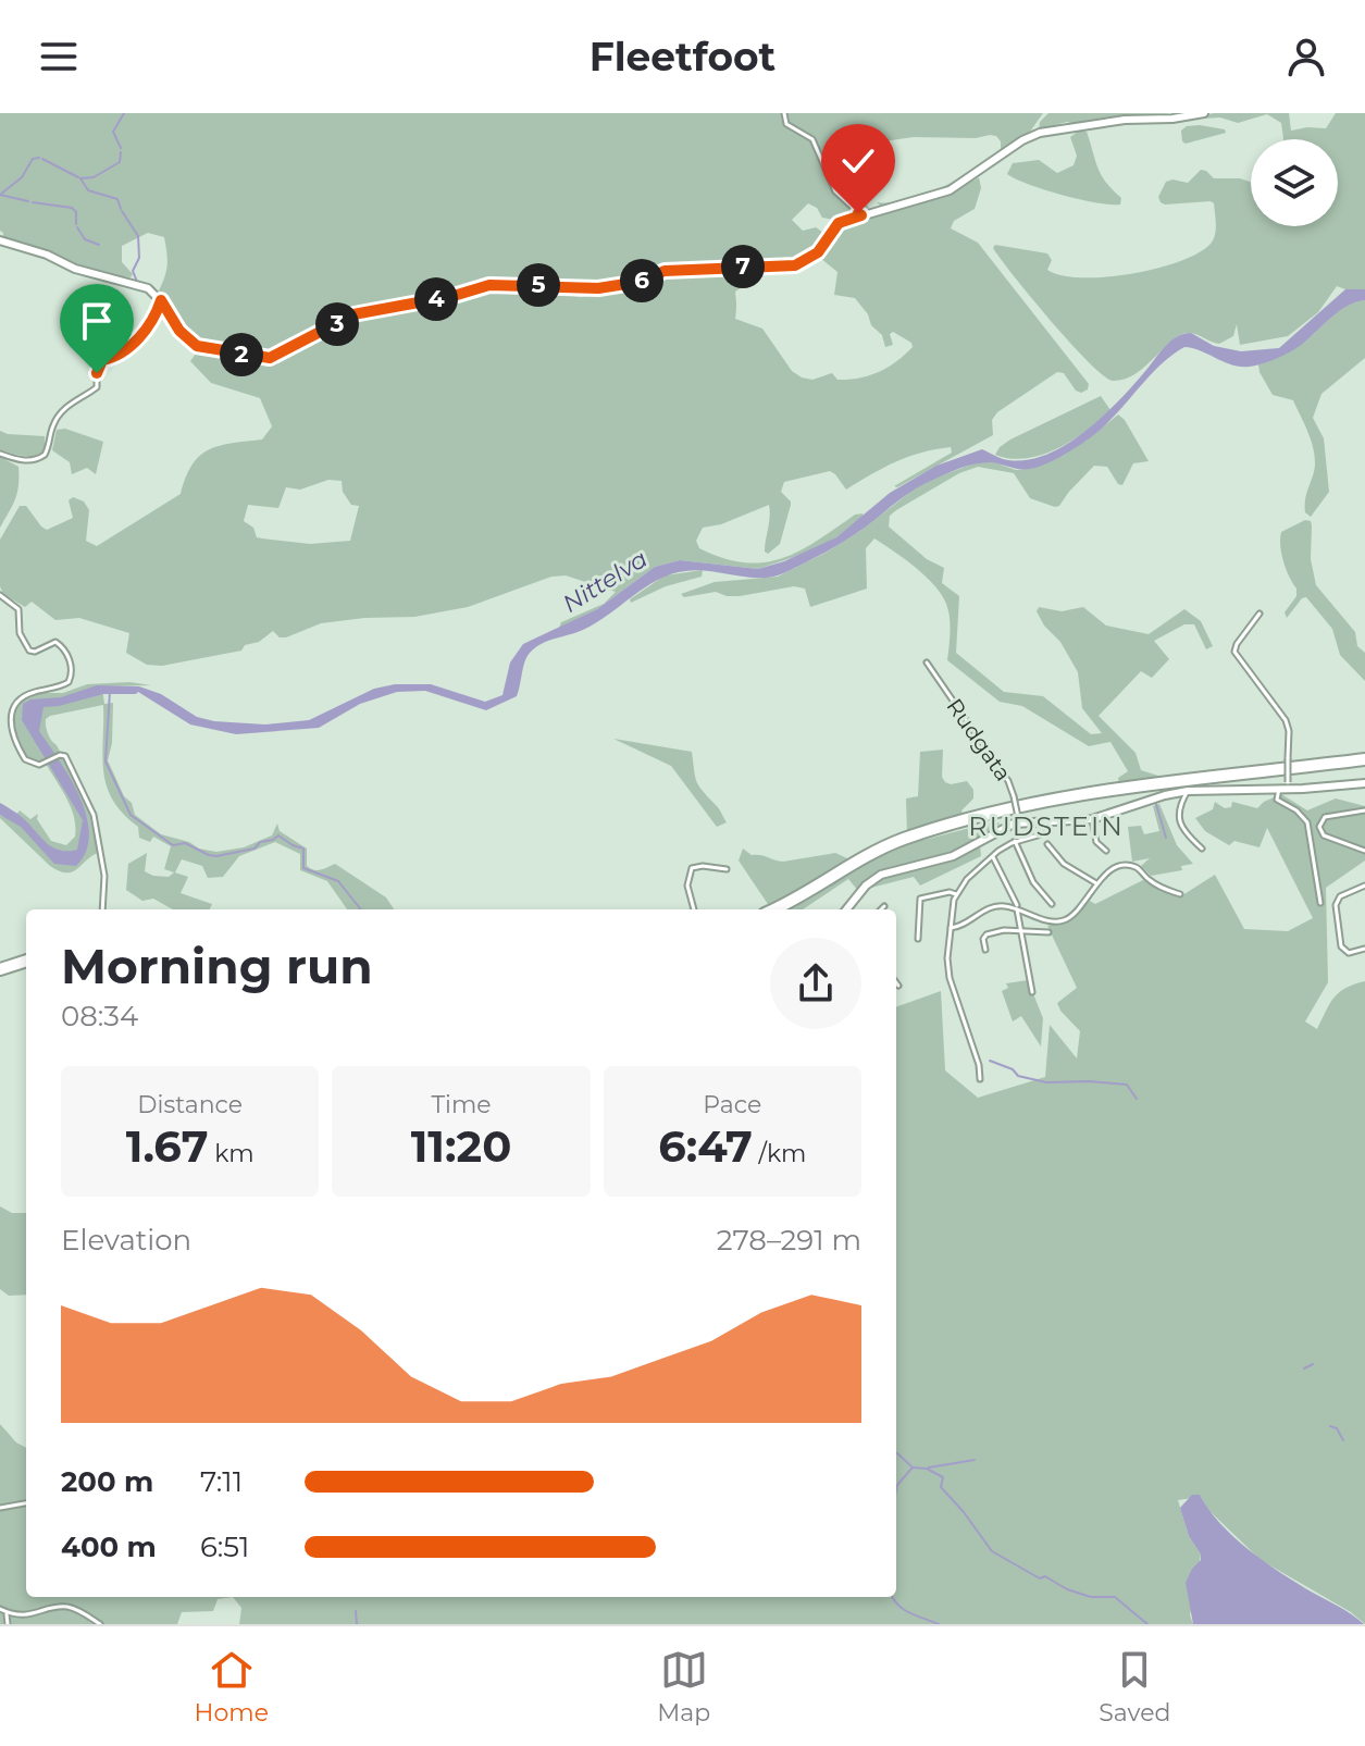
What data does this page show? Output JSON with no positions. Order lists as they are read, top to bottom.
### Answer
{
  "streets": {
    "street": ["Rudgata"]
  },
  "districts": ["RUDSTEIN"],
  "water": ["Nittelva"],
  "page": {
    "header": "Fleetfoot",
    "pins": [
      "7",
      "6",
      "5",
      "4",
      "3",
      "2"
    ],
    "heading": ["Morning run", "08:34"],
    "stats": [
      ["Distance", "1.67 km"],
      ["Time", "11:20"],
      ["Pace", "6:47 /km"]
    ],
    "chart": ["Elevation", "278–291 m"],
    "list": [
      {
        "name": "200 m",
        "note": "7:11"
      },
      {
        "name": "400 m",
        "note": "6:51"
      }
    ],
    "tabs": ["Home", "Map", "Saved"]
  }
}
